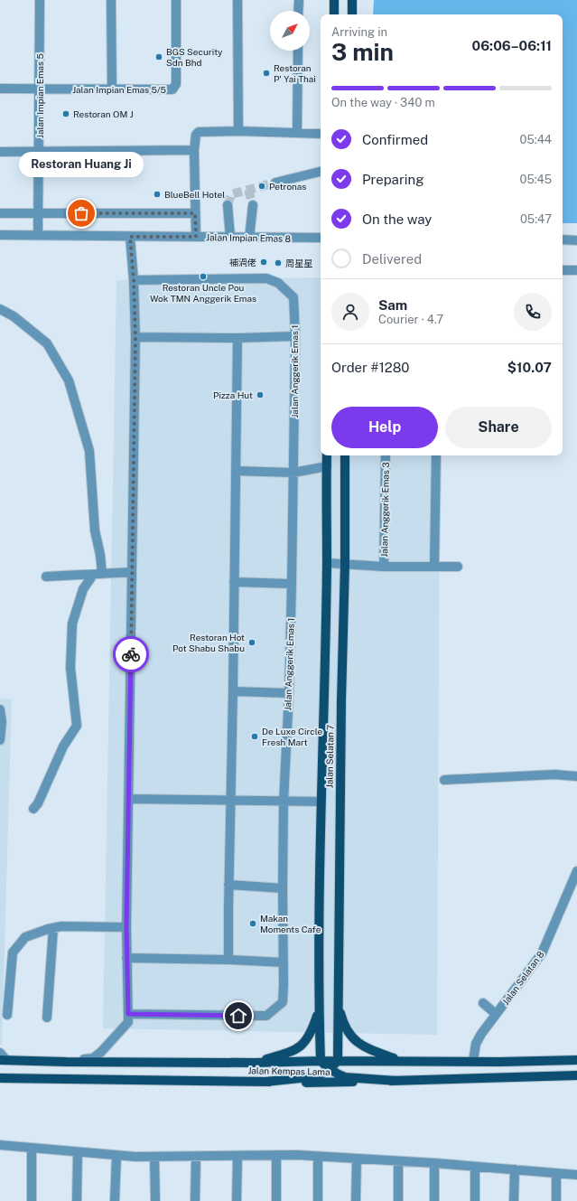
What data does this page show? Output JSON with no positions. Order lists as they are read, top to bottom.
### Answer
{
  "streets": {
    "main road": ["Jalan Selatan 7", "Jalan Kempas Lama"],
    "street": [
      "Jalan Impian Emas 5/5",
      "Jalan Impian Emas 5",
      "Jalan Impian Emas 8",
      "Jalan Anggerik Emas 1",
      "Jalan Anggerik Emas 3",
      "Jalan Selatan 8"
    ]
  },
  "crossings": [
    ["Jalan Impian Emas 5/5", "Jalan Impian Emas 5"],
    ["Jalan Impian Emas 5", "Jalan Impian Emas 8"],
    ["Jalan Selatan 7", "Jalan Kempas Lama"],
    ["Jalan Selatan 8", "Jalan Kempas Lama"]
  ],
  "places": [
    "BGS Security Sdn Bhd",
    "Restoran P' Yai Thai",
    "Restoran OM J",
    "Petronas",
    "BlueBell Hotel",
    "Restoran Huang Ji",
    "補渦佬",
    "周星星",
    "Restoran Uncle Pou Wok TMN Anggerik Emas",
    "Pizza Hut",
    "Restoran Hot Pot Shabu Shabu",
    "De Luxe Circle Fresh Mart",
    "Makan Moments Cafe"
  ],
  "north": "top right",
  "page": {
    "heading": ["3 min", "Arriving in", "06:06–06:11"],
    "panel": [
      "Sam",
      "Courier · 4.7",
      "Order #1280",
      "$10.07"
    ],
    "bar": "On the way · 340 m",
    "list": [
      ["Confirmed", "05:44"],
      ["Preparing", "05:45"],
      ["On the way", "05:47"],
      "Delivered"
    ],
    "bubble": "Restoran Huang Ji",
    "buttons": ["Help", "Share"]
  }
}
